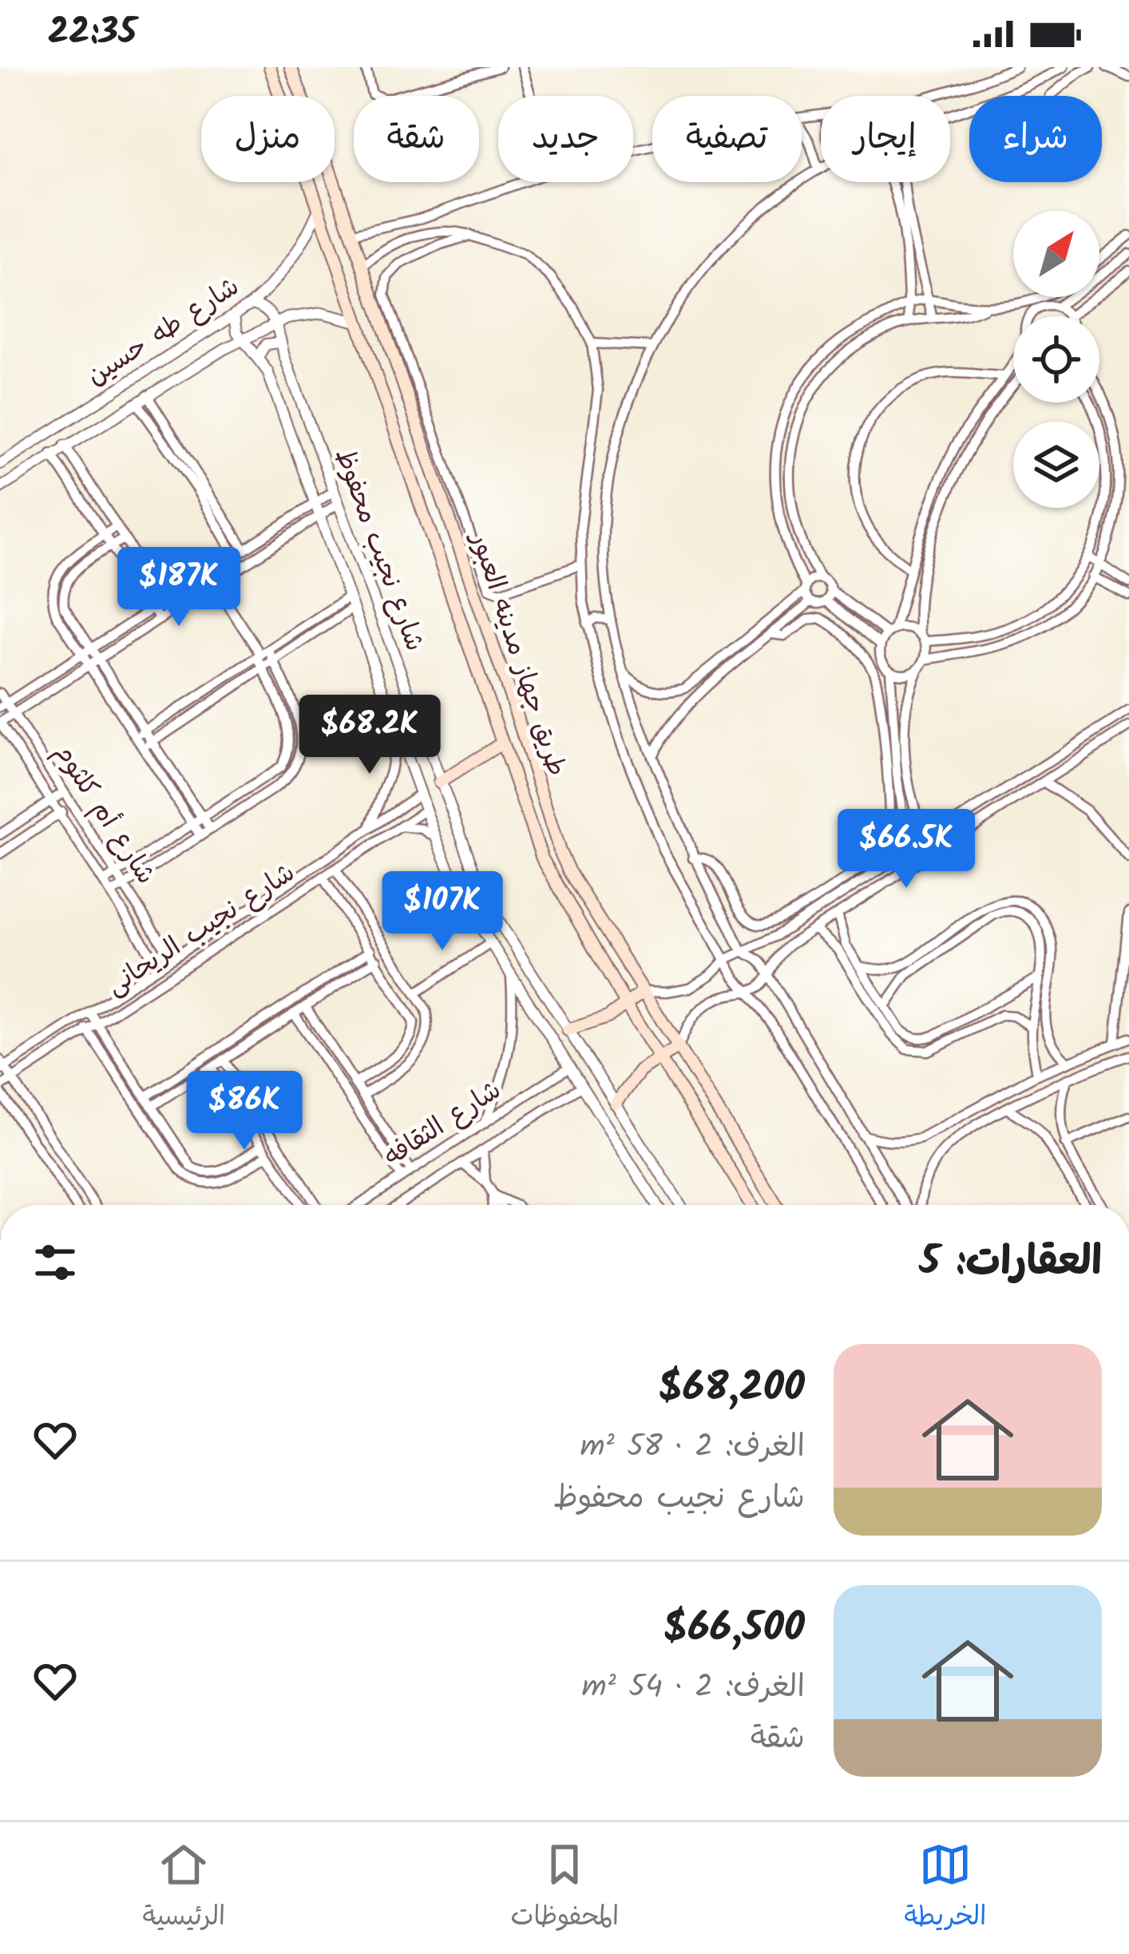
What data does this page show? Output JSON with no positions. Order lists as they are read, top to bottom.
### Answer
{
  "streets": {
    "main road": ["طريق جهاز مدينه العبور"],
    "street": [
      "شارع طه حسين",
      "شارع نجيب محفوظ",
      "شارع أم كلثوم",
      "شارع نجيب الريحانى",
      "شارع الثقافه"
    ]
  },
  "crossings": [
    ["شارع طه حسين", "شارع نجيب محفوظ"],
    ["شارع طه حسين", "طريق جهاز مدينه العبور"],
    ["شارع نجيب محفوظ", "شارع نجيب الريحانى"],
    ["شارع نجيب محفوظ", "شارع الثقافه"],
    ["شارع أم كلثوم", "شارع نجيب الريحانى"]
  ],
  "north": "top right",
  "page": {
    "status": "22:35",
    "chip": [
      "شراء",
      "إيجار",
      "تصفية",
      "جديد",
      "شقة",
      "منزل"
    ],
    "price": [
      "$187K",
      "$68.2K",
      "$66.5K",
      "$107K",
      "$86K"
    ],
    "heading": "العقارات: 5",
    "list": [
      {
        "name": "$68,200",
        "note": "الغرف: 2 · 58 m² · شارع نجيب محفوظ"
      },
      {
        "name": "$66,500",
        "note": "الغرف: 2 · 54 m² · شقة"
      }
    ],
    "tabs": ["الخريطة", "المحفوظات", "الرئيسية"]
  }
}
